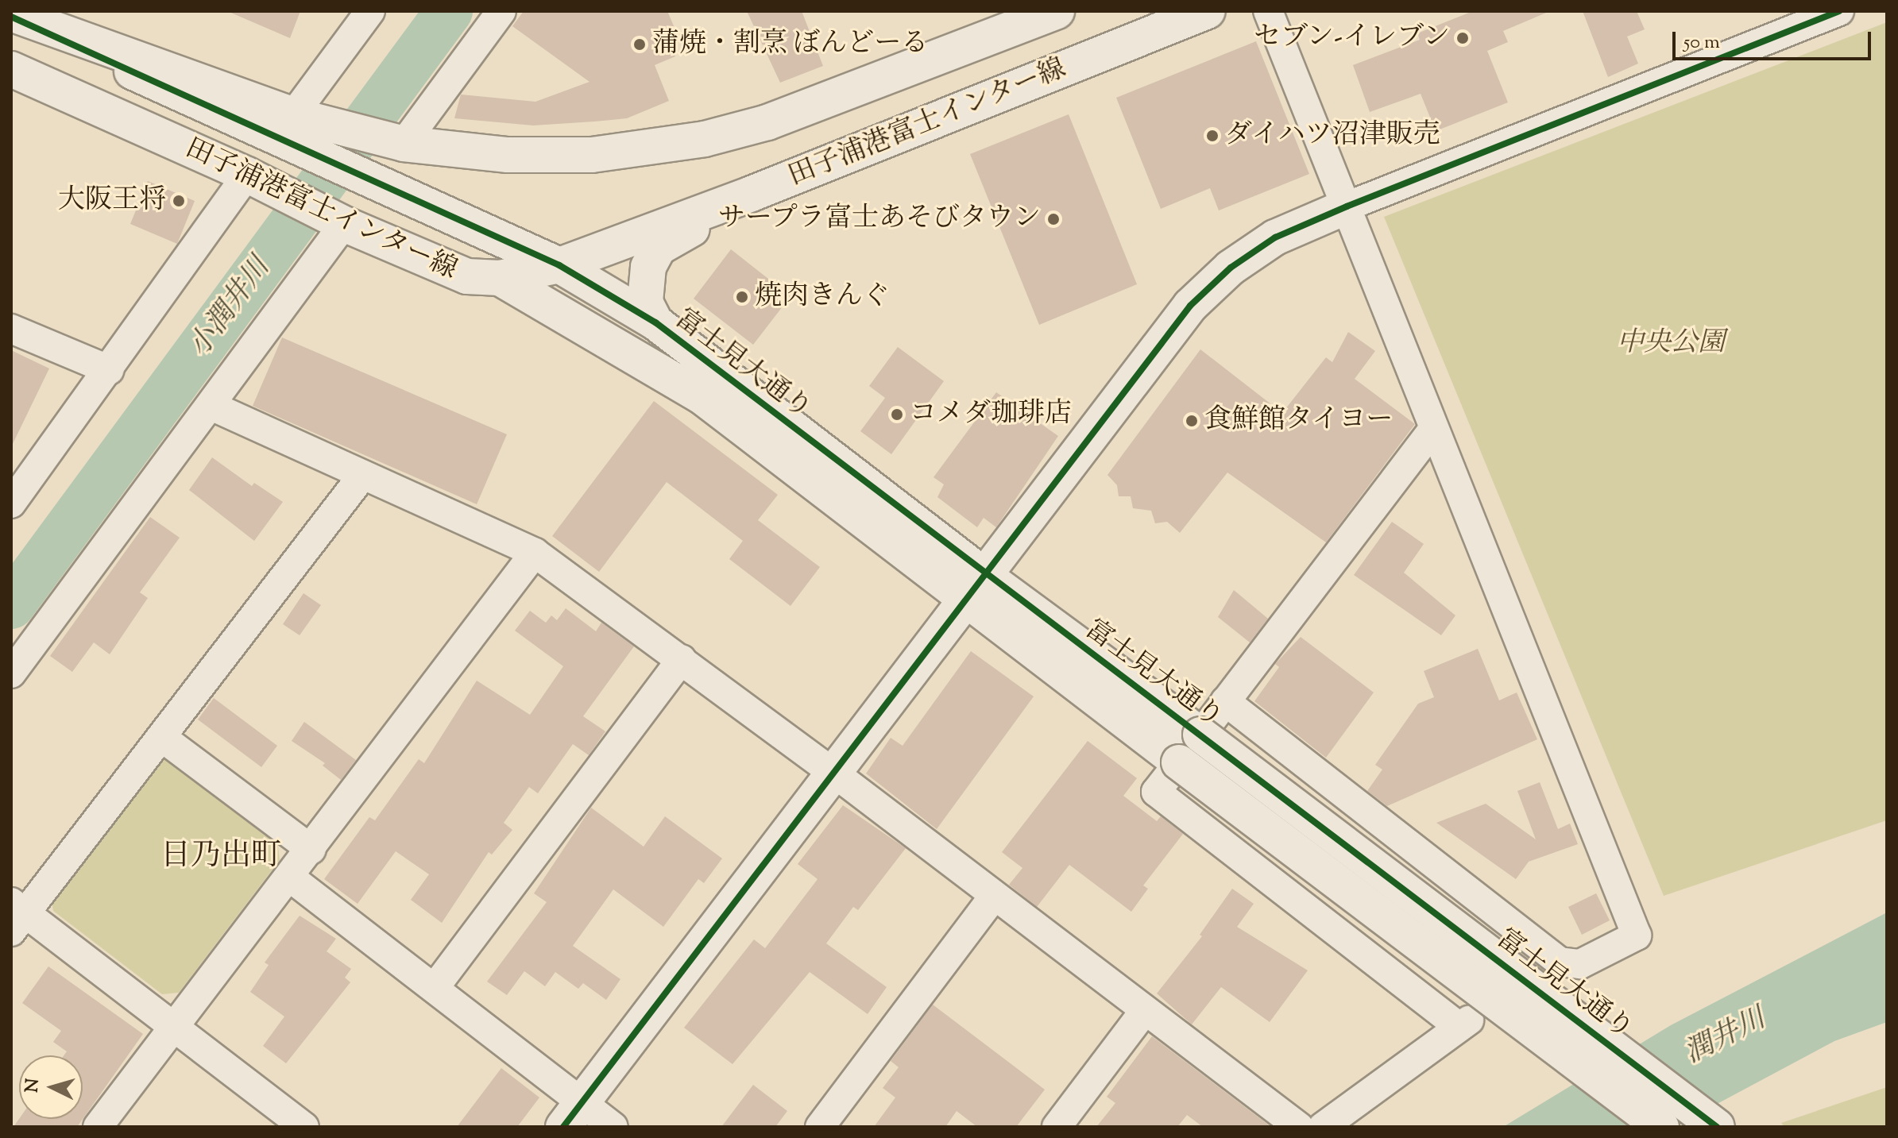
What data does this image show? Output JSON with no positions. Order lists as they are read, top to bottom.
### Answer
{
  "streets": {
    "street": ["田子浦港富士インター線", "富士見大通り"]
  },
  "crossings": [
    ["田子浦港富士インター線", "富士見大通り"]
  ],
  "districts": ["日乃出町"],
  "water": ["小潤井川", "潤井川"],
  "parks": ["中央公園"],
  "places": [
    "セブン-イレブン",
    "蒲焼・割烹 ぼんどーる",
    "ダイハツ沼津販売",
    "大阪王将",
    "サープラ富士あそびタウン",
    "焼肉きんぐ",
    "コメダ珈琲店",
    "食鮮館タイヨー"
  ],
  "scale_bar": "50 m",
  "north": "left"
}
